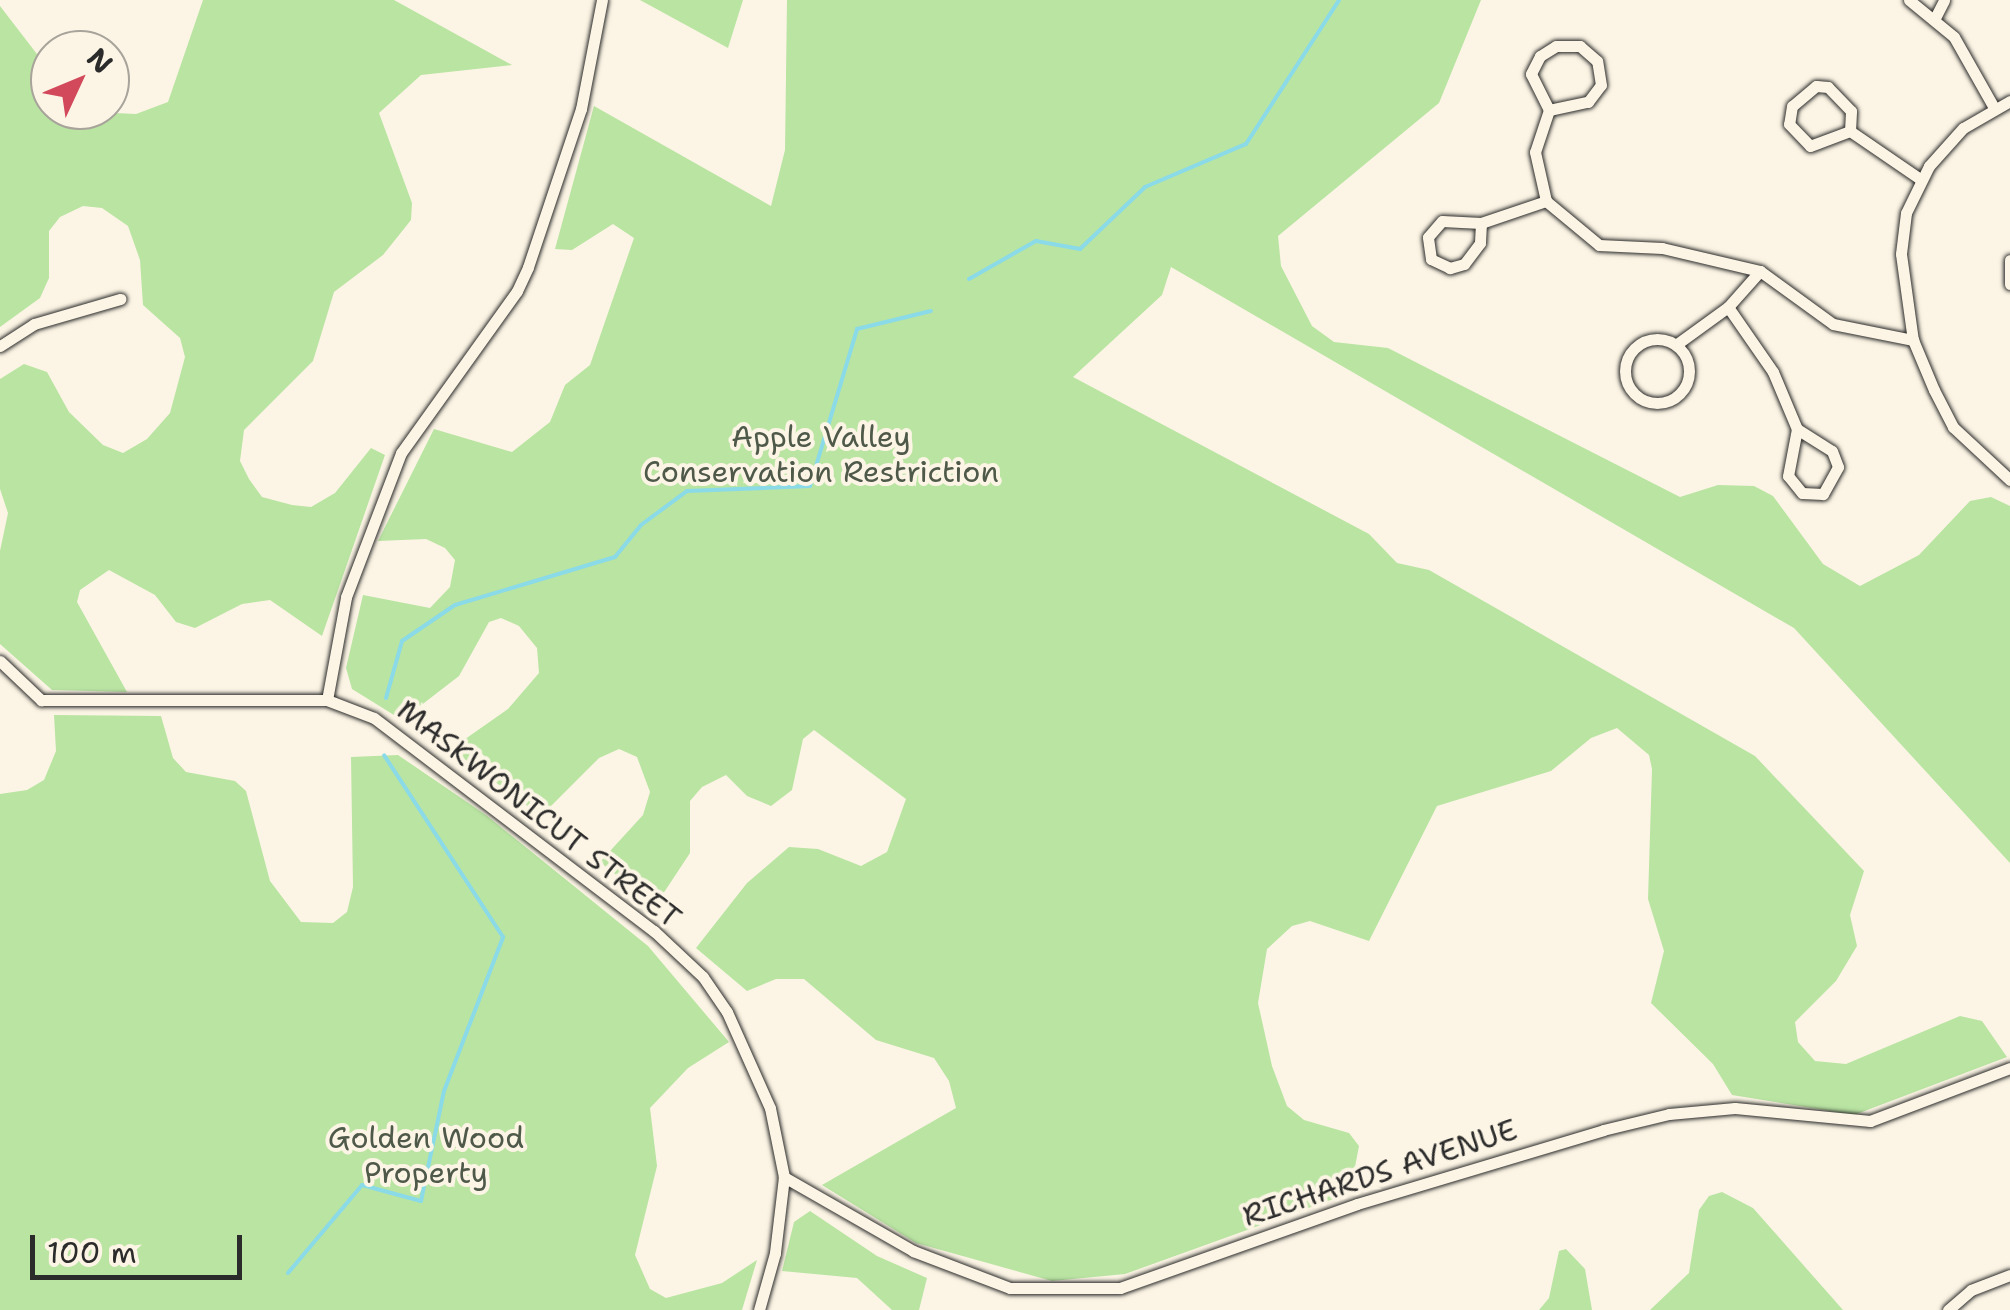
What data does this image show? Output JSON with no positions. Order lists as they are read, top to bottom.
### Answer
{
  "streets": {
    "street": ["MASKWONICUT STREET", "RICHARDS AVENUE"]
  },
  "crossings": [
    ["MASKWONICUT STREET", "RICHARDS AVENUE"]
  ],
  "parks": ["Apple Valley Conservation Restriction", "Golden Wood Property"],
  "scale_bar": "100 m",
  "north": "top right"
}
